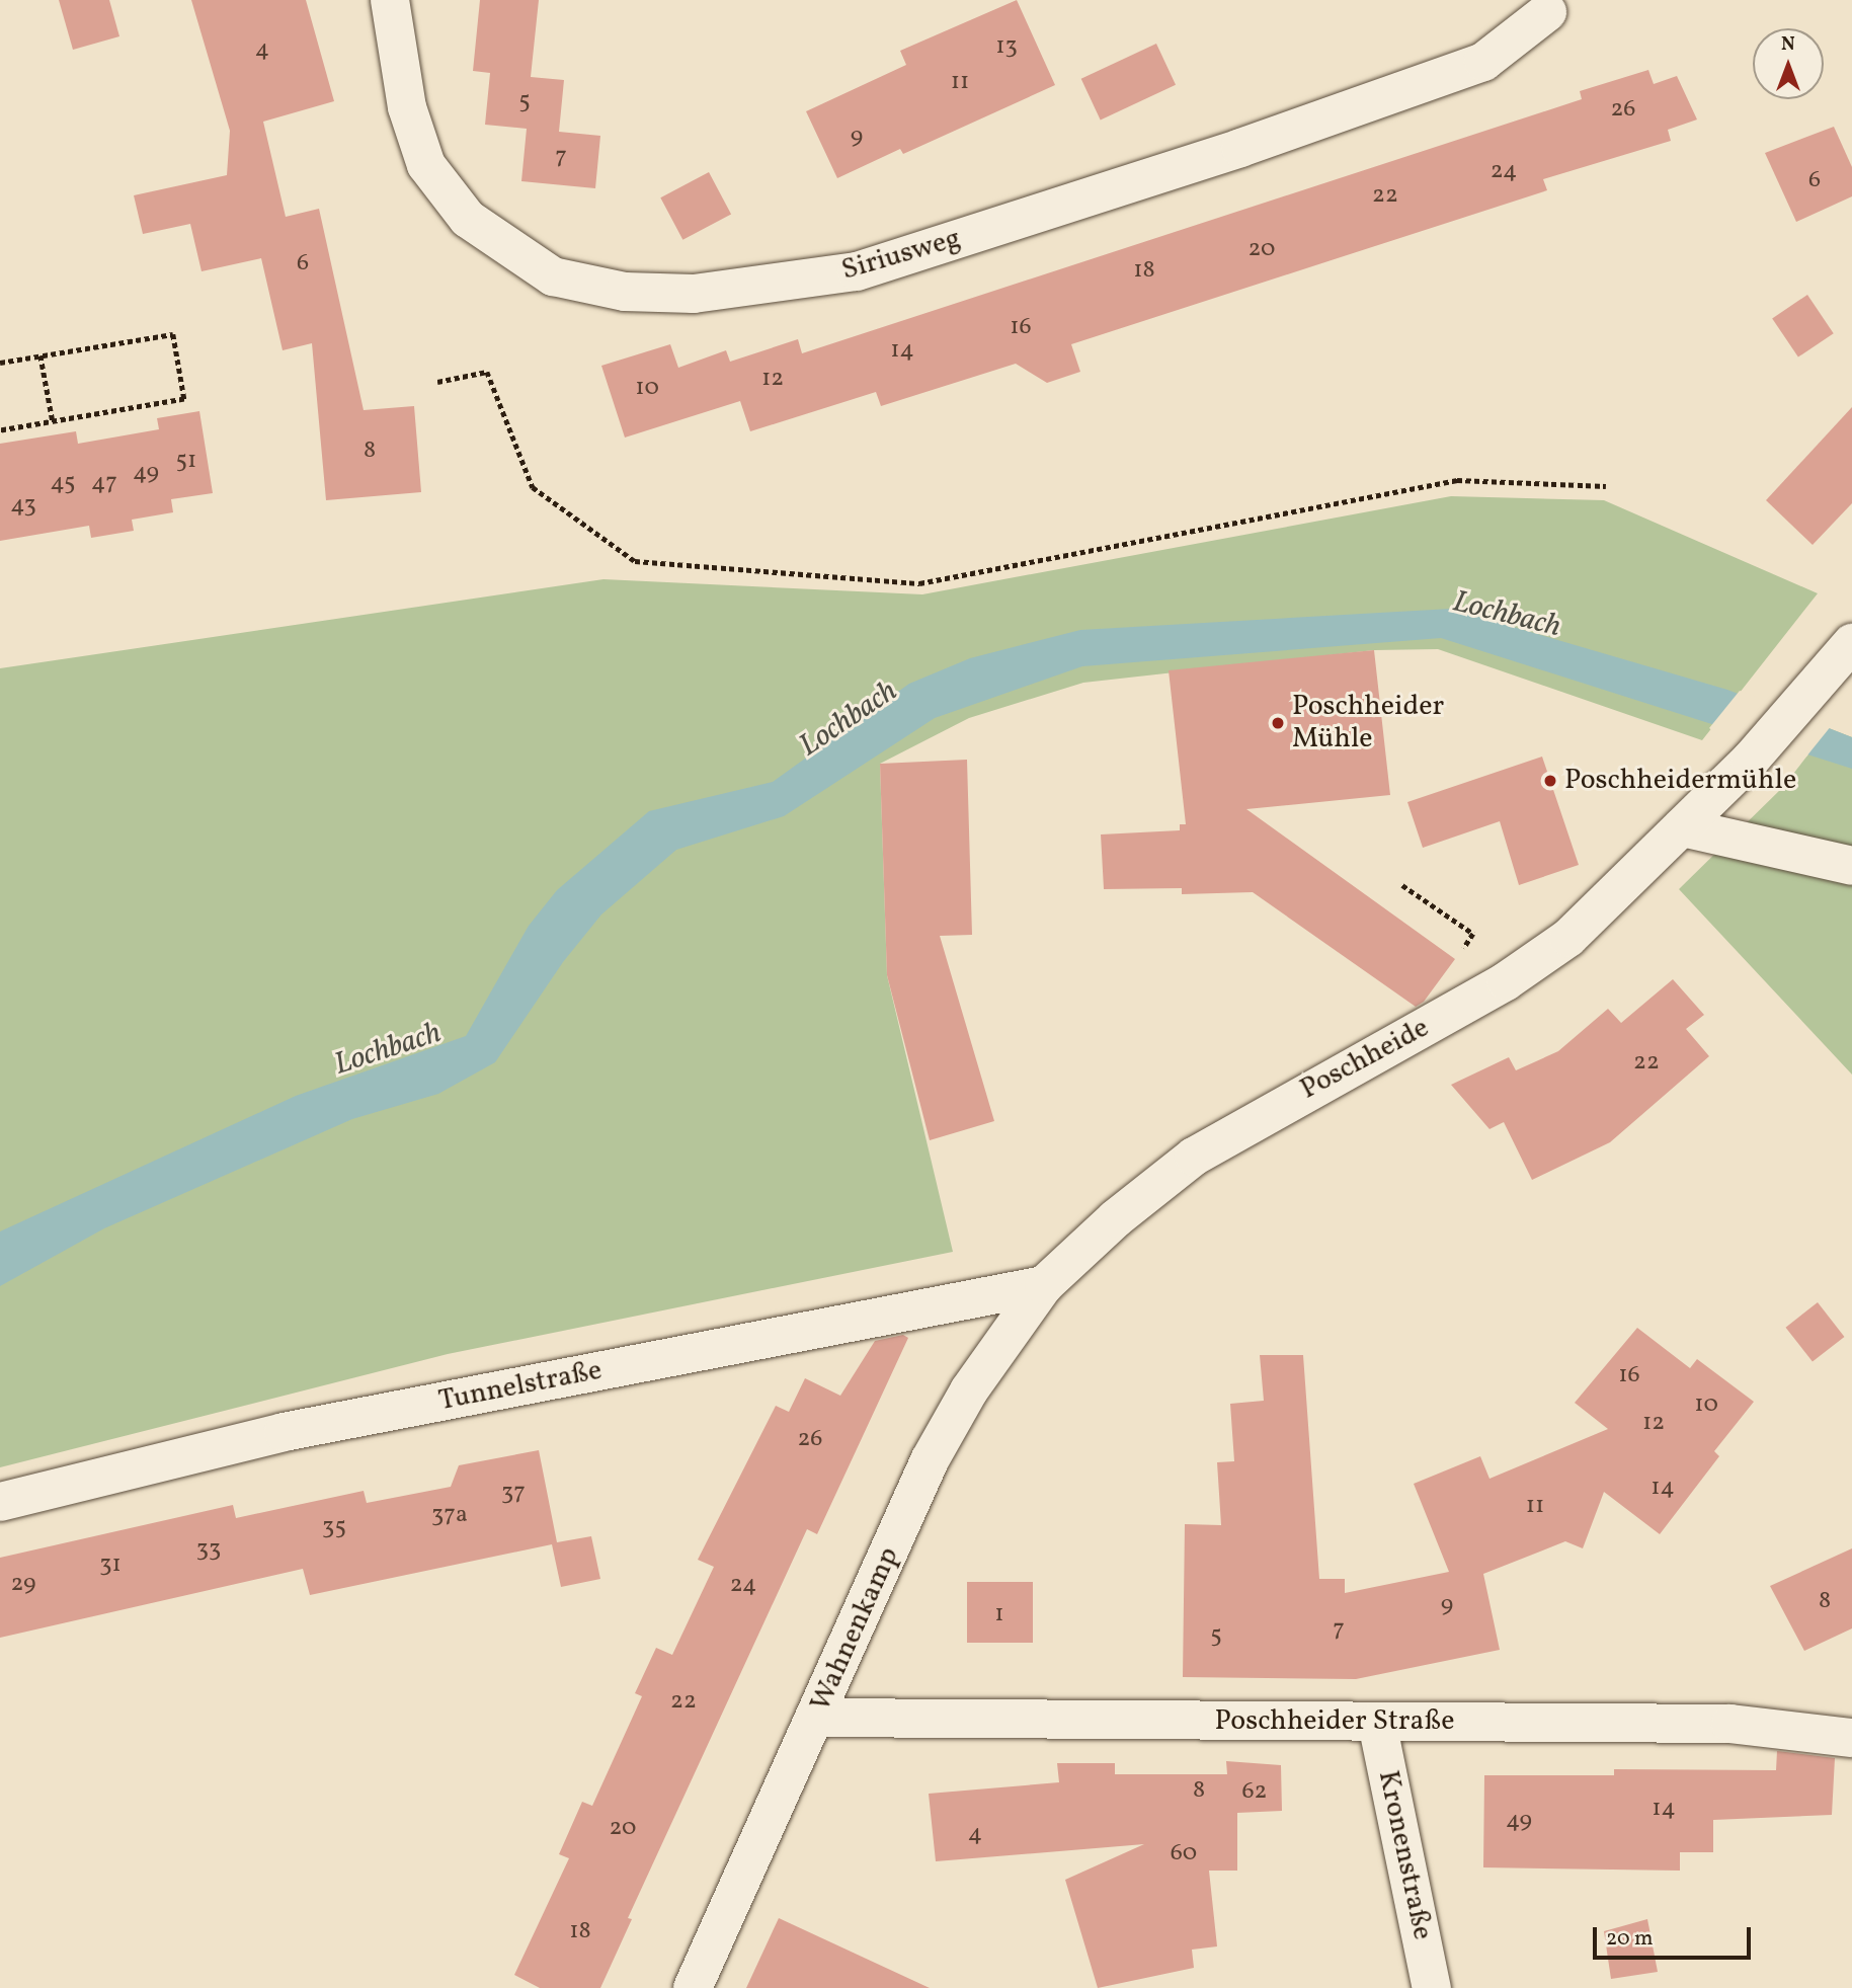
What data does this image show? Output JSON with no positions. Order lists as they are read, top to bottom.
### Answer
{
  "streets": {
    "street": [
      "Siriusweg",
      "Poschheide",
      "Tunnelstraße",
      "Wahnenkamp",
      "Poschheider Straße",
      "Kronenstraße"
    ]
  },
  "crossings": [
    ["Poschheide", "Tunnelstraße"],
    ["Poschheide", "Wahnenkamp"],
    ["Tunnelstraße", "Wahnenkamp"],
    ["Wahnenkamp", "Poschheider Straße"],
    ["Poschheider Straße", "Kronenstraße"]
  ],
  "water": ["Lochbach"],
  "places": ["Poschheider Mühle", "Poschheidermühle"],
  "house_numbers": [
    "13",
    "4",
    "11",
    "5",
    "26",
    "9",
    "7",
    "24",
    "6",
    "22",
    "20",
    "6",
    "18",
    "16",
    "14",
    "12",
    "10",
    "8",
    "51",
    "49",
    "45",
    "47",
    "43",
    "22",
    "16",
    "10",
    "12",
    "26",
    "14",
    "37",
    "11",
    "37a",
    "35",
    "33",
    "31",
    "29",
    "24",
    "8",
    "9",
    "1",
    "7",
    "5",
    "22",
    "8",
    "62",
    "14",
    "49",
    "20",
    "4",
    "60",
    "18"
  ],
  "scale_bar": "20 m",
  "north": "top"
}
